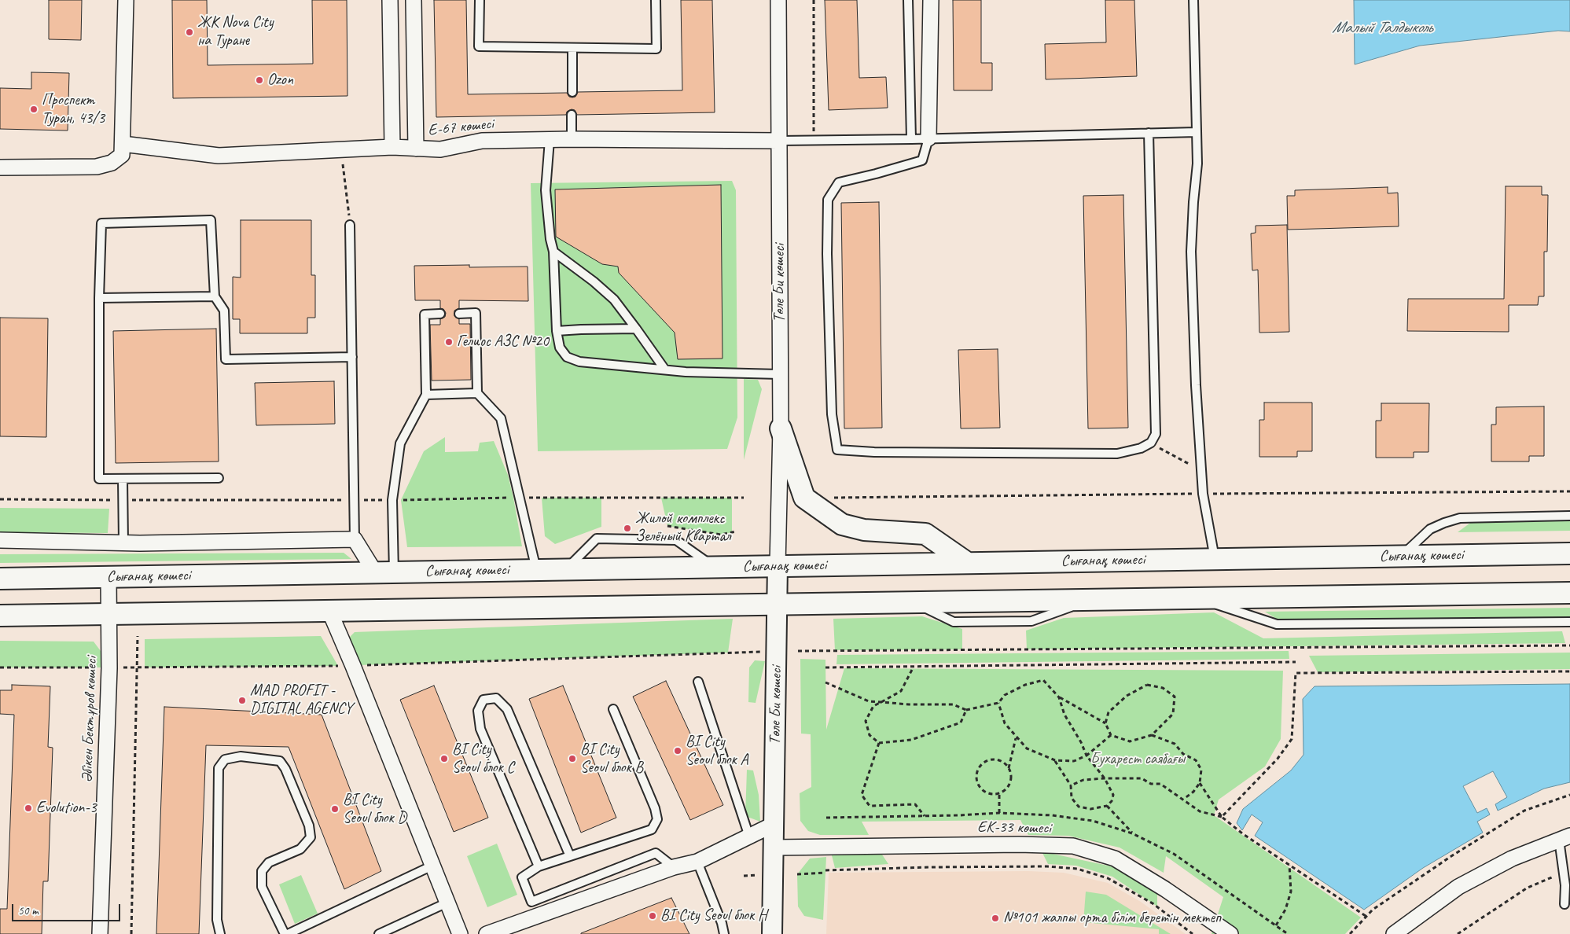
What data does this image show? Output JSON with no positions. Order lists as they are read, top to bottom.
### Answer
{
  "streets": {
    "main road": ["Сығанақ көшесі"],
    "street": [
      "Е-67 көшесі",
      "Төле Би көшесі",
      "Әбікен Бектұров көшесі",
      "ЕК-33 көшесі"
    ]
  },
  "crossings": [
    ["Е-67 көшесі", "Төле Би көшесі"],
    ["Төле Би көшесі", "Сығанақ көшесі"],
    ["Төле Би көшесі", "ЕК-33 көшесі"],
    ["Сығанақ көшесі", "Әбікен Бектұров көшесі"]
  ],
  "water": ["Малый Талдыколь"],
  "parks": ["Бухарест саябағы"],
  "places": [
    "ЖК Nova City на Туране",
    "Ozon",
    "Проспект Туран, 43/3",
    "Гелиос АЗС №20",
    "Жилой комплекс Зелёный Квартал",
    "MAD PROFIT - DIGITAL AGENCY",
    "BI City Seoul блок A",
    "BI City Seoul блок C",
    "BI City Seoul блок B",
    "Evolution-3",
    "BI City Seoul блок D",
    "BI City Seoul блок H",
    "№101 жалпы орта білім беретін мектеп"
  ],
  "scale_bar": "50 m"
}
